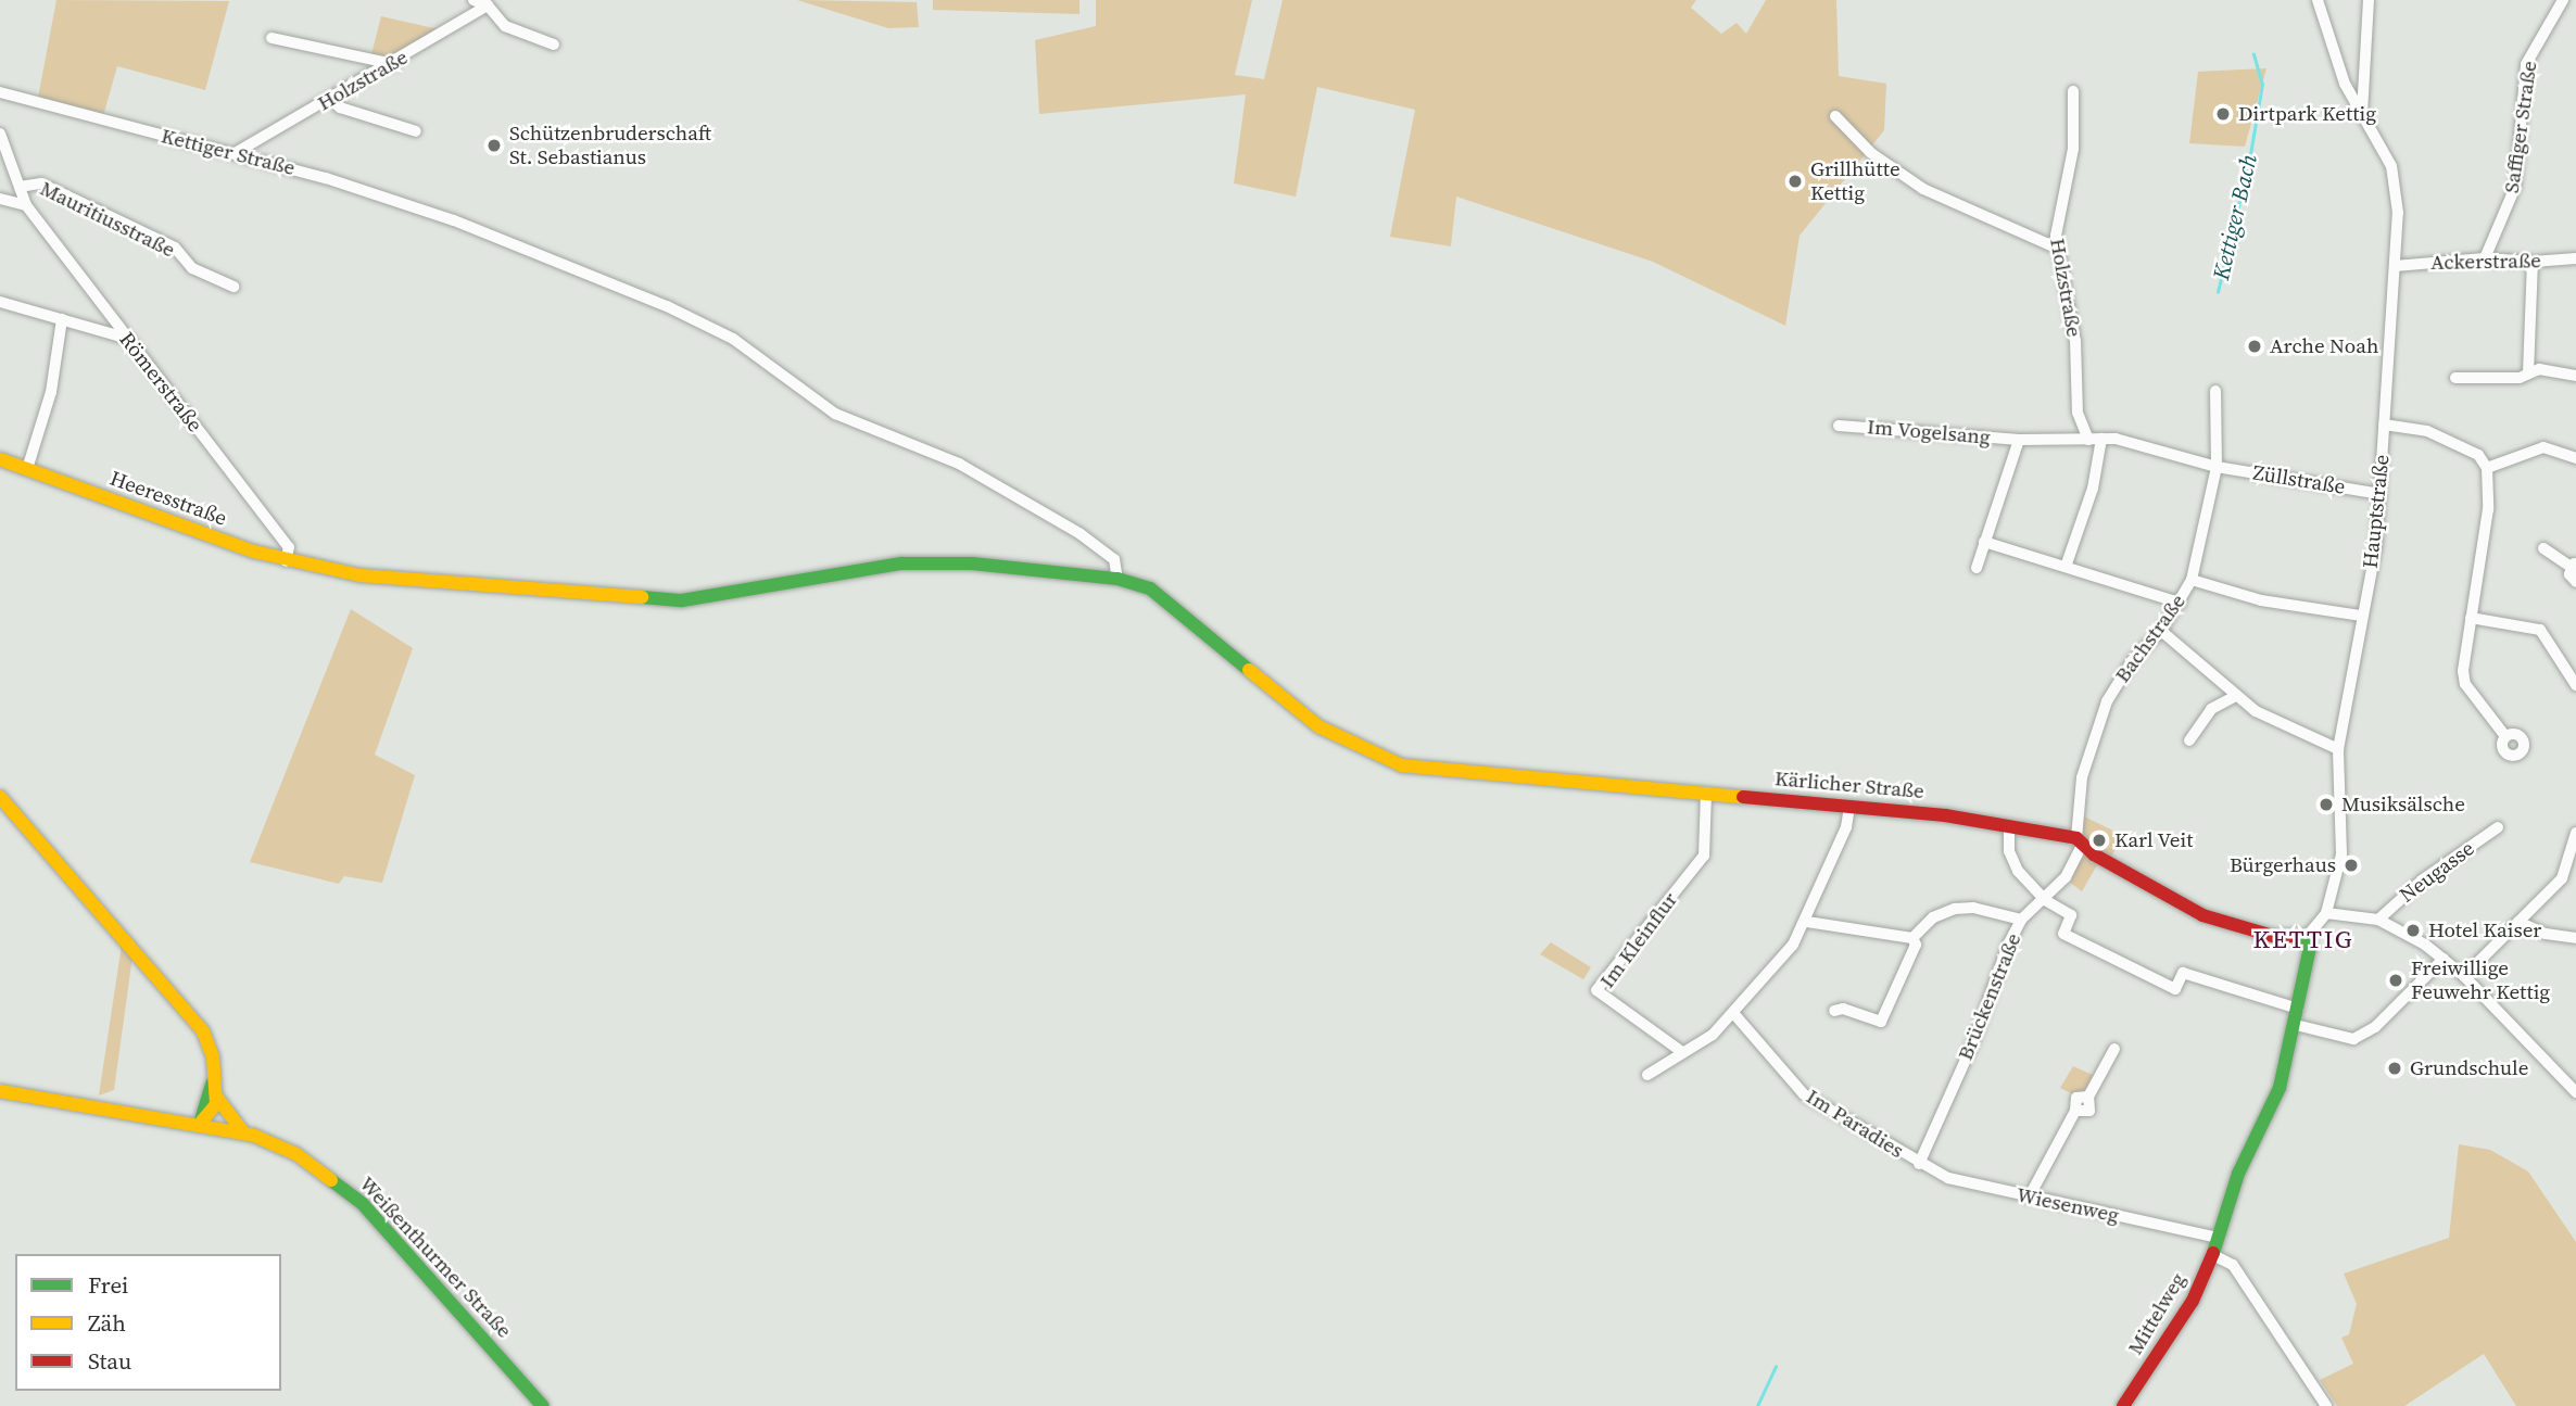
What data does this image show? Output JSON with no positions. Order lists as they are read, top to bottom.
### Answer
{
  "streets": {
    "street": [
      "Holzstraße",
      "Saffiger Straße",
      "Kettiger Straße",
      "Mauritiusstraße",
      "Ackerstraße",
      "Römerstraße",
      "Im Vogelsang",
      "Züllstraße",
      "Heeresstraße",
      "Hauptstraße",
      "Bachstraße",
      "Kärlicher Straße",
      "Neugasse",
      "Im Kleinflur",
      "Brückenstraße",
      "Im Paradies",
      "Wiesenweg",
      "Weißenthurmer Straße",
      "Mittelweg"
    ]
  },
  "crossings": [
    ["Holzstraße", "Kettiger Straße"],
    ["Saffiger Straße", "Ackerstraße"],
    ["Kettiger Straße", "Heeresstraße"],
    ["Kettiger Straße", "Kärlicher Straße"],
    ["Mauritiusstraße", "Römerstraße"],
    ["Ackerstraße", "Hauptstraße"],
    ["Römerstraße", "Heeresstraße"],
    ["Züllstraße", "Hauptstraße"],
    ["Züllstraße", "Bachstraße"],
    ["Heeresstraße", "Kärlicher Straße"],
    ["Bachstraße", "Kärlicher Straße"],
    ["Bachstraße", "Brückenstraße"],
    ["Kärlicher Straße", "Im Kleinflur"],
    ["Kärlicher Straße", "Brückenstraße"],
    ["Brückenstraße", "Im Paradies"],
    ["Brückenstraße", "Wiesenweg"],
    ["Im Paradies", "Wiesenweg"],
    ["Wiesenweg", "Mittelweg"]
  ],
  "districts": ["KETTIG"],
  "water": ["Kettiger Bach"],
  "places": [
    "Dirtpark Kettig",
    "Schützenbruderschaft St. Sebastianus",
    "Grillhütte Kettig",
    "Arche Noah",
    "Musiksälsche",
    "Karl Veit",
    "Bürgerhaus",
    "Hotel Kaiser",
    "Freiwillige Feuwehr Kettig",
    "Grundschule"
  ],
  "legend": ["Frei", "Zäh", "Stau"]
}
